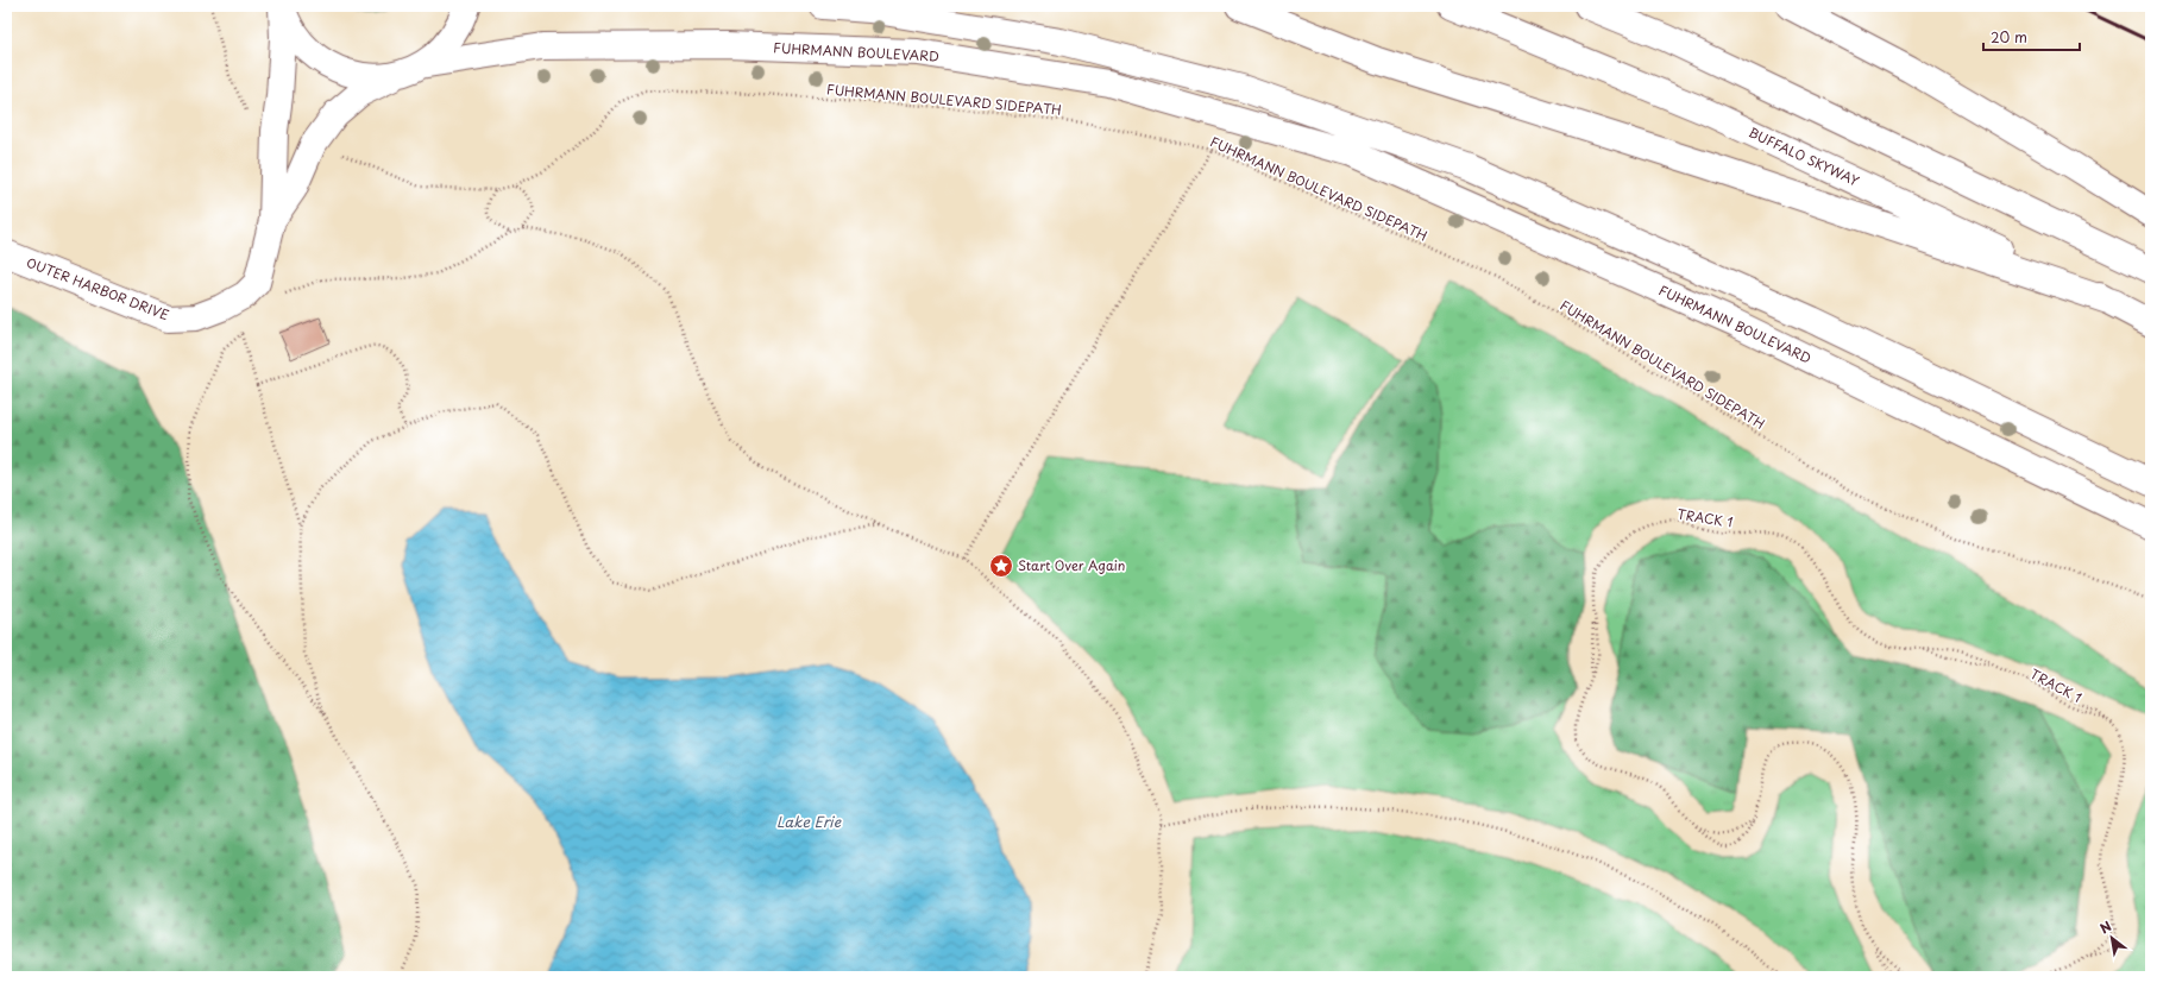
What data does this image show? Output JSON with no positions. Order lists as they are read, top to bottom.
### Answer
{
  "streets": {
    "main road": ["FUHRMANN BOULEVARD", "BUFFALO SKYWAY", "OUTER HARBOR DRIVE"],
    "path": ["FUHRMANN BOULEVARD SIDEPATH", "TRACK 1"]
  },
  "crossings": [
    ["FUHRMANN BOULEVARD", "OUTER HARBOR DRIVE"]
  ],
  "water": ["Lake Erie"],
  "places": {
    "place": ["Start Over Again"]
  },
  "scale_bar": "20 m",
  "north": "top left"
}
